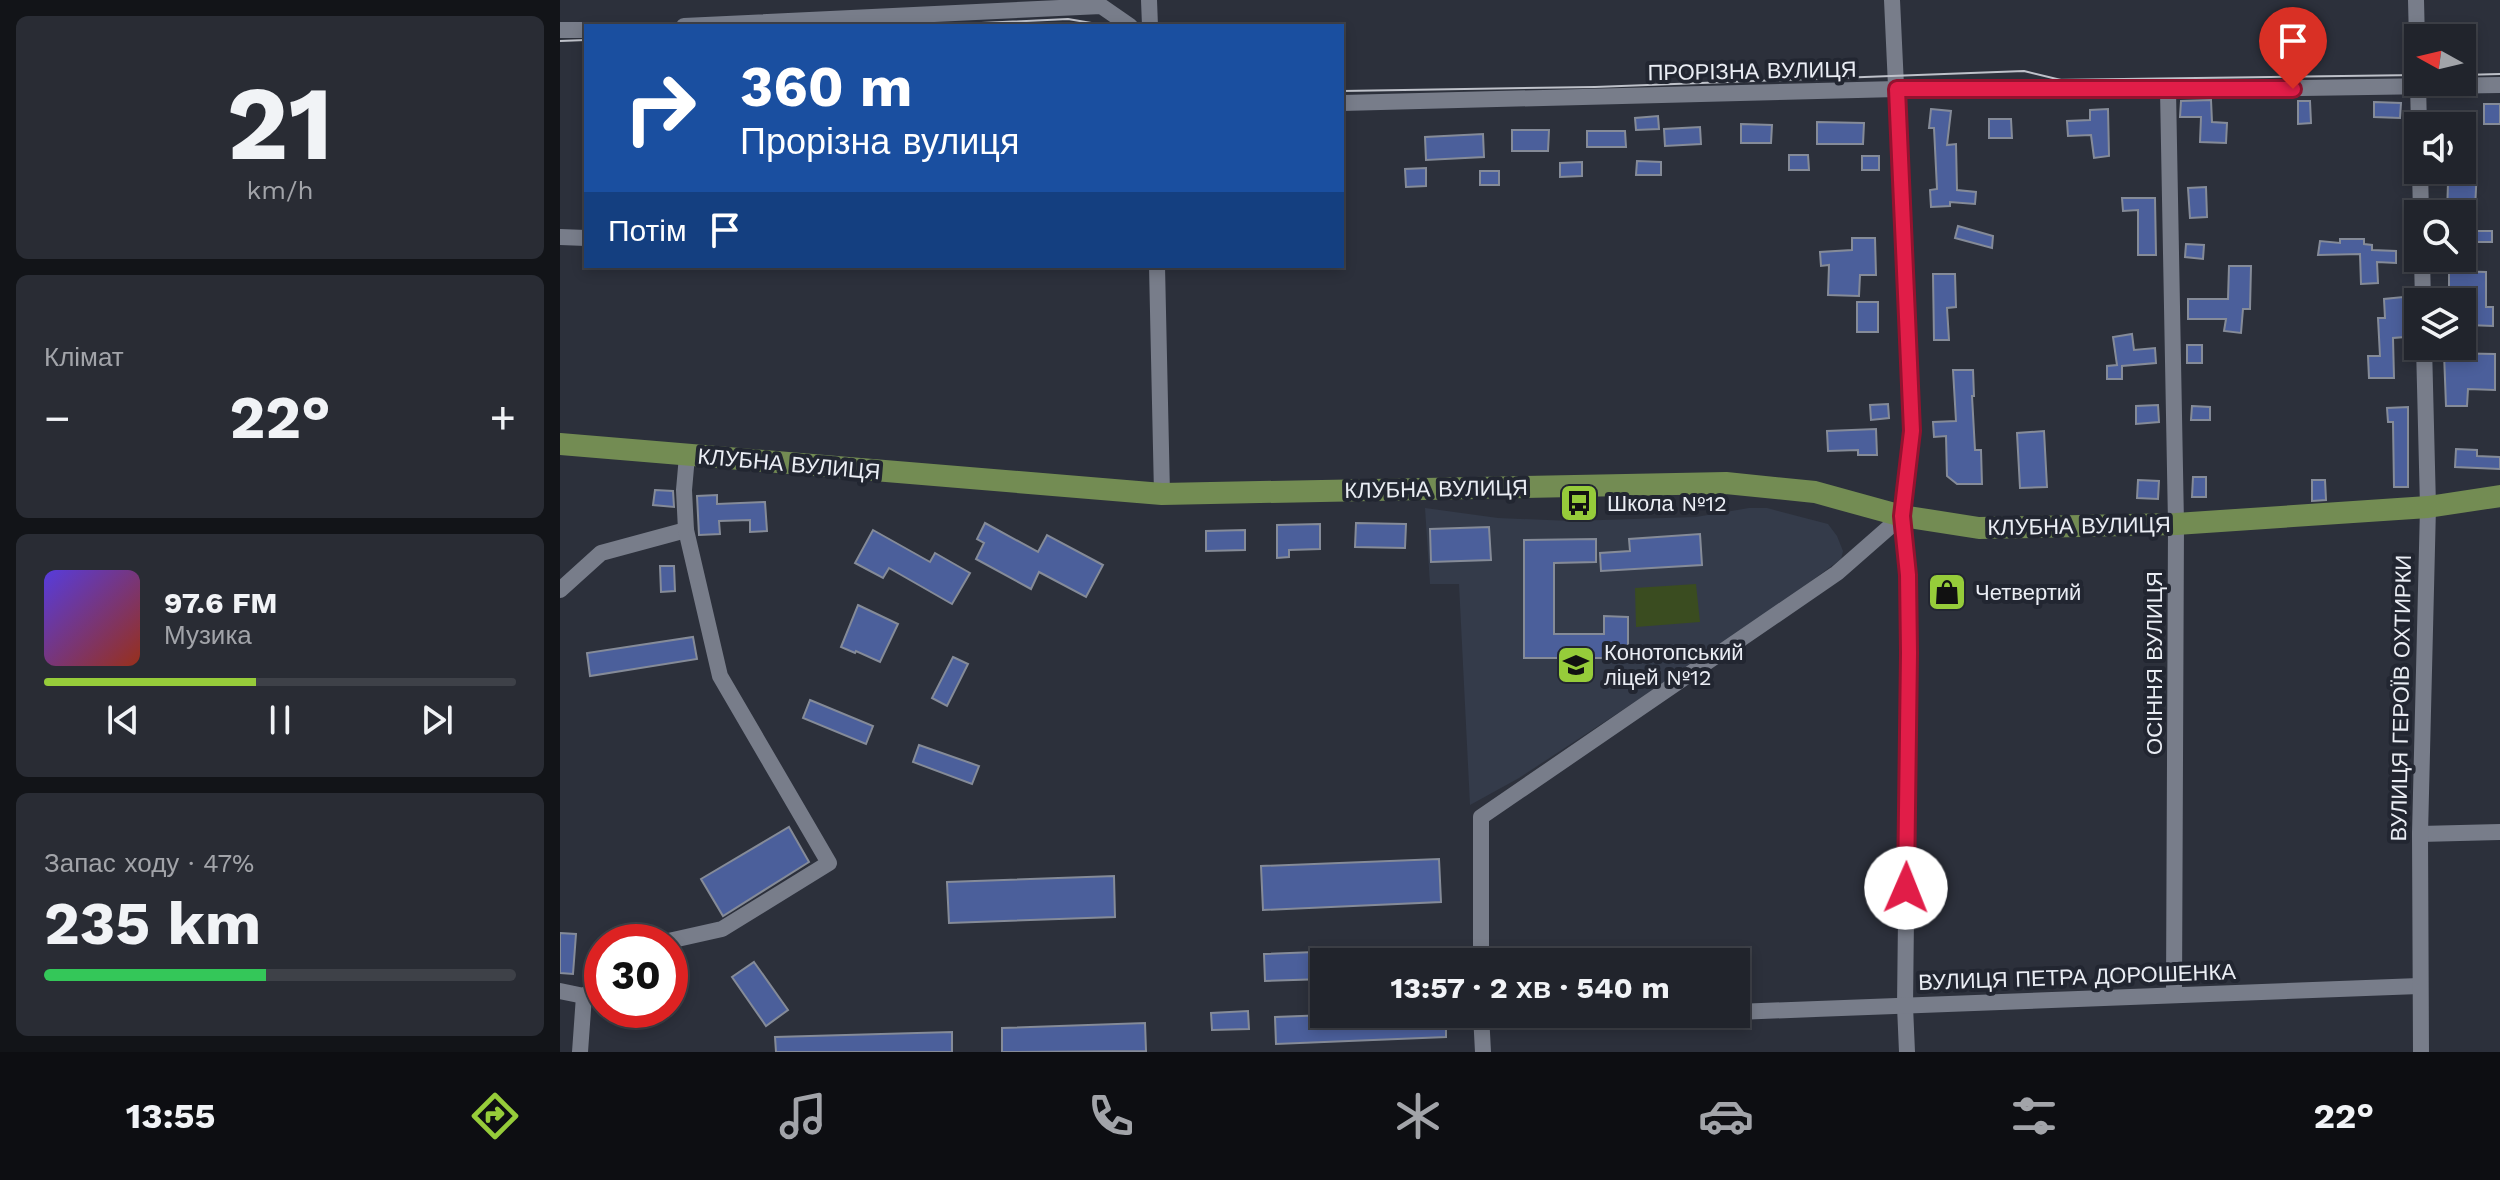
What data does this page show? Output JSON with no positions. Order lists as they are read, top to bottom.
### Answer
{
  "streets": {
    "main road": ["КЛУБНА ВУЛИЦЯ"],
    "street": [
      "ПРОРІЗНА ВУЛИЦЯ",
      "ОСІННЯ ВУЛИЦЯ",
      "ВУЛИЦЯ ГЕРОЇВ ОХТИРКИ",
      "ВУЛИЦЯ ПЕТРА ДОРОШЕНКА"
    ]
  },
  "crossings": [
    ["ПРОРІЗНА ВУЛИЦЯ", "ОСІННЯ ВУЛИЦЯ"],
    ["КЛУБНА ВУЛИЦЯ", "ОСІННЯ ВУЛИЦЯ"],
    ["КЛУБНА ВУЛИЦЯ", "ВУЛИЦЯ ГЕРОЇВ ОХТИРКИ"],
    ["ОСІННЯ ВУЛИЦЯ", "ВУЛИЦЯ ПЕТРА ДОРОШЕНКА"],
    ["ВУЛИЦЯ ГЕРОЇВ ОХТИРКИ", "ВУЛИЦЯ ПЕТРА ДОРОШЕНКА"]
  ],
  "places": {
    "bus stop": ["Школа №12"],
    "shop": ["Четвертий"],
    "school or university": ["Конотопський ліцей №12"]
  },
  "north": "left",
  "page": {
    "tile": [
      ["21", "km/h"],
      "Клімат",
      ["Запас ходу · 47%", "235 km"]
    ],
    "turn": ["360 m", "Прорізна вулиця"],
    "then": "Потім",
    "heat": ["−", "22°", "+"],
    "song": ["97.6 FM", "Музика"],
    "limit": "30",
    "trip": "13:57 · 2 хв · 540 m",
    "tabs": ["13:55", "22°"]
  }
}
